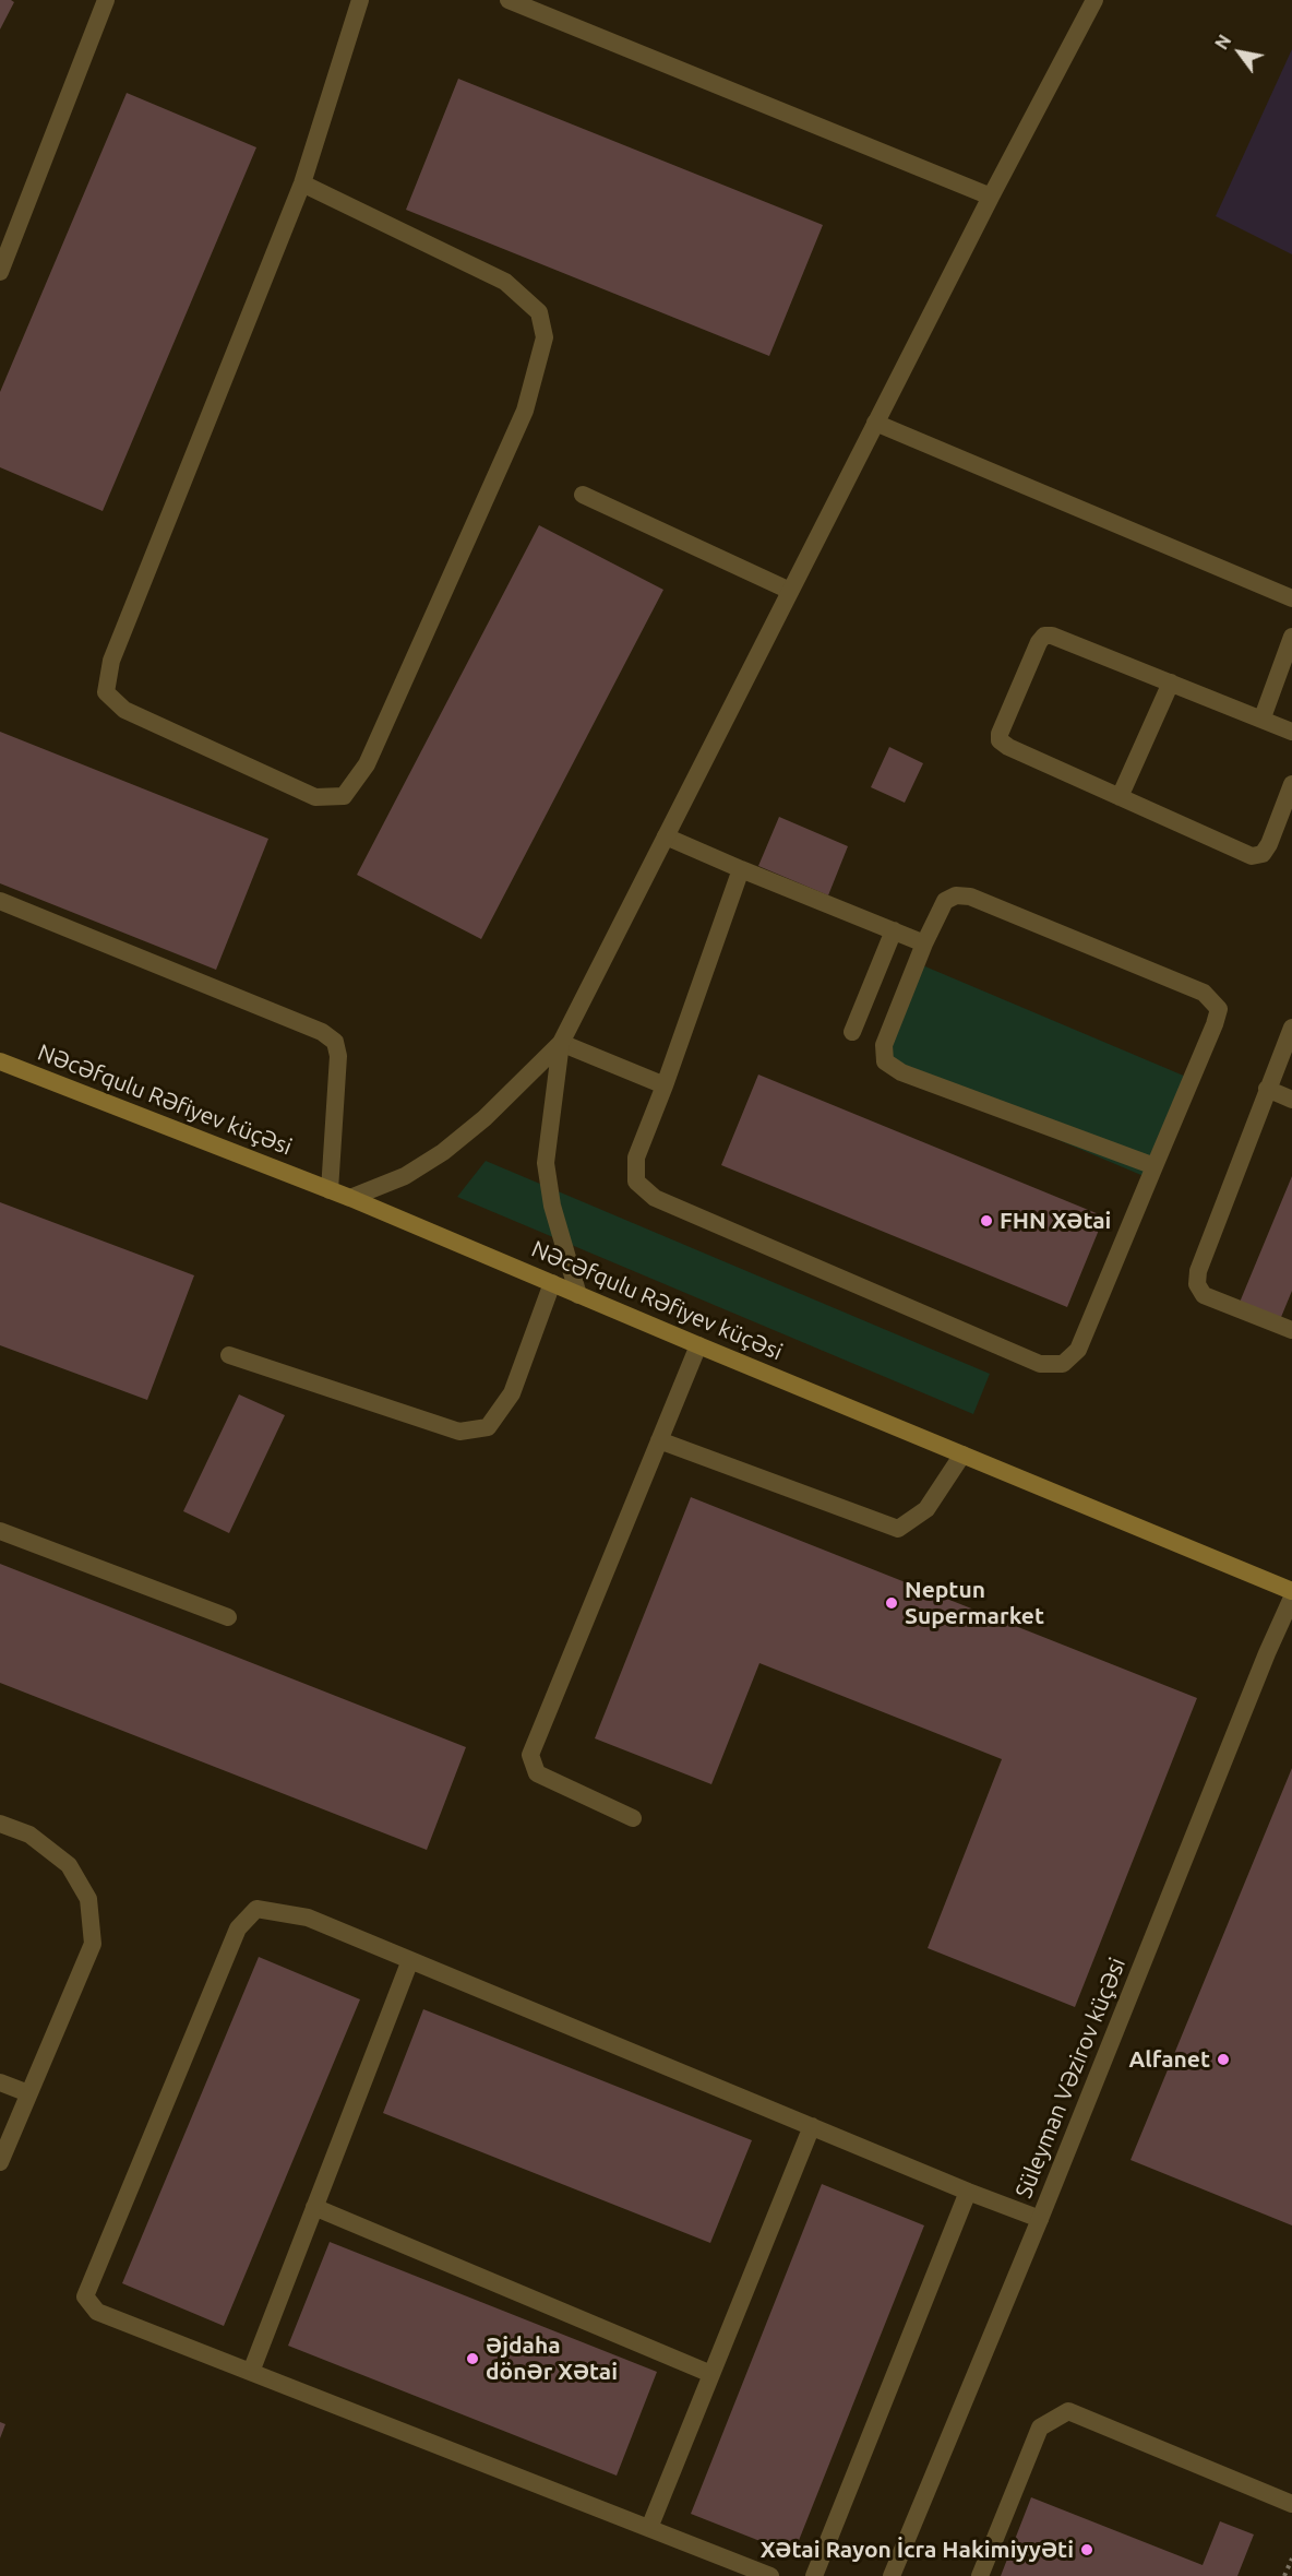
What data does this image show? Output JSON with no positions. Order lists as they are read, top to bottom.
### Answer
{
  "streets": {
    "main road": ["Nəcəfqulu Rəfiyev küçəsi"],
    "street": ["Süleyman Vəzirov küçəsi"]
  },
  "places": [
    "FHN Xətai",
    "Neptun Supermarket",
    "Alfanet",
    "Əjdaha dönər Xətai",
    "Xətai Rayon İcra Hakimiyyəti"
  ],
  "north": "top left"
}
